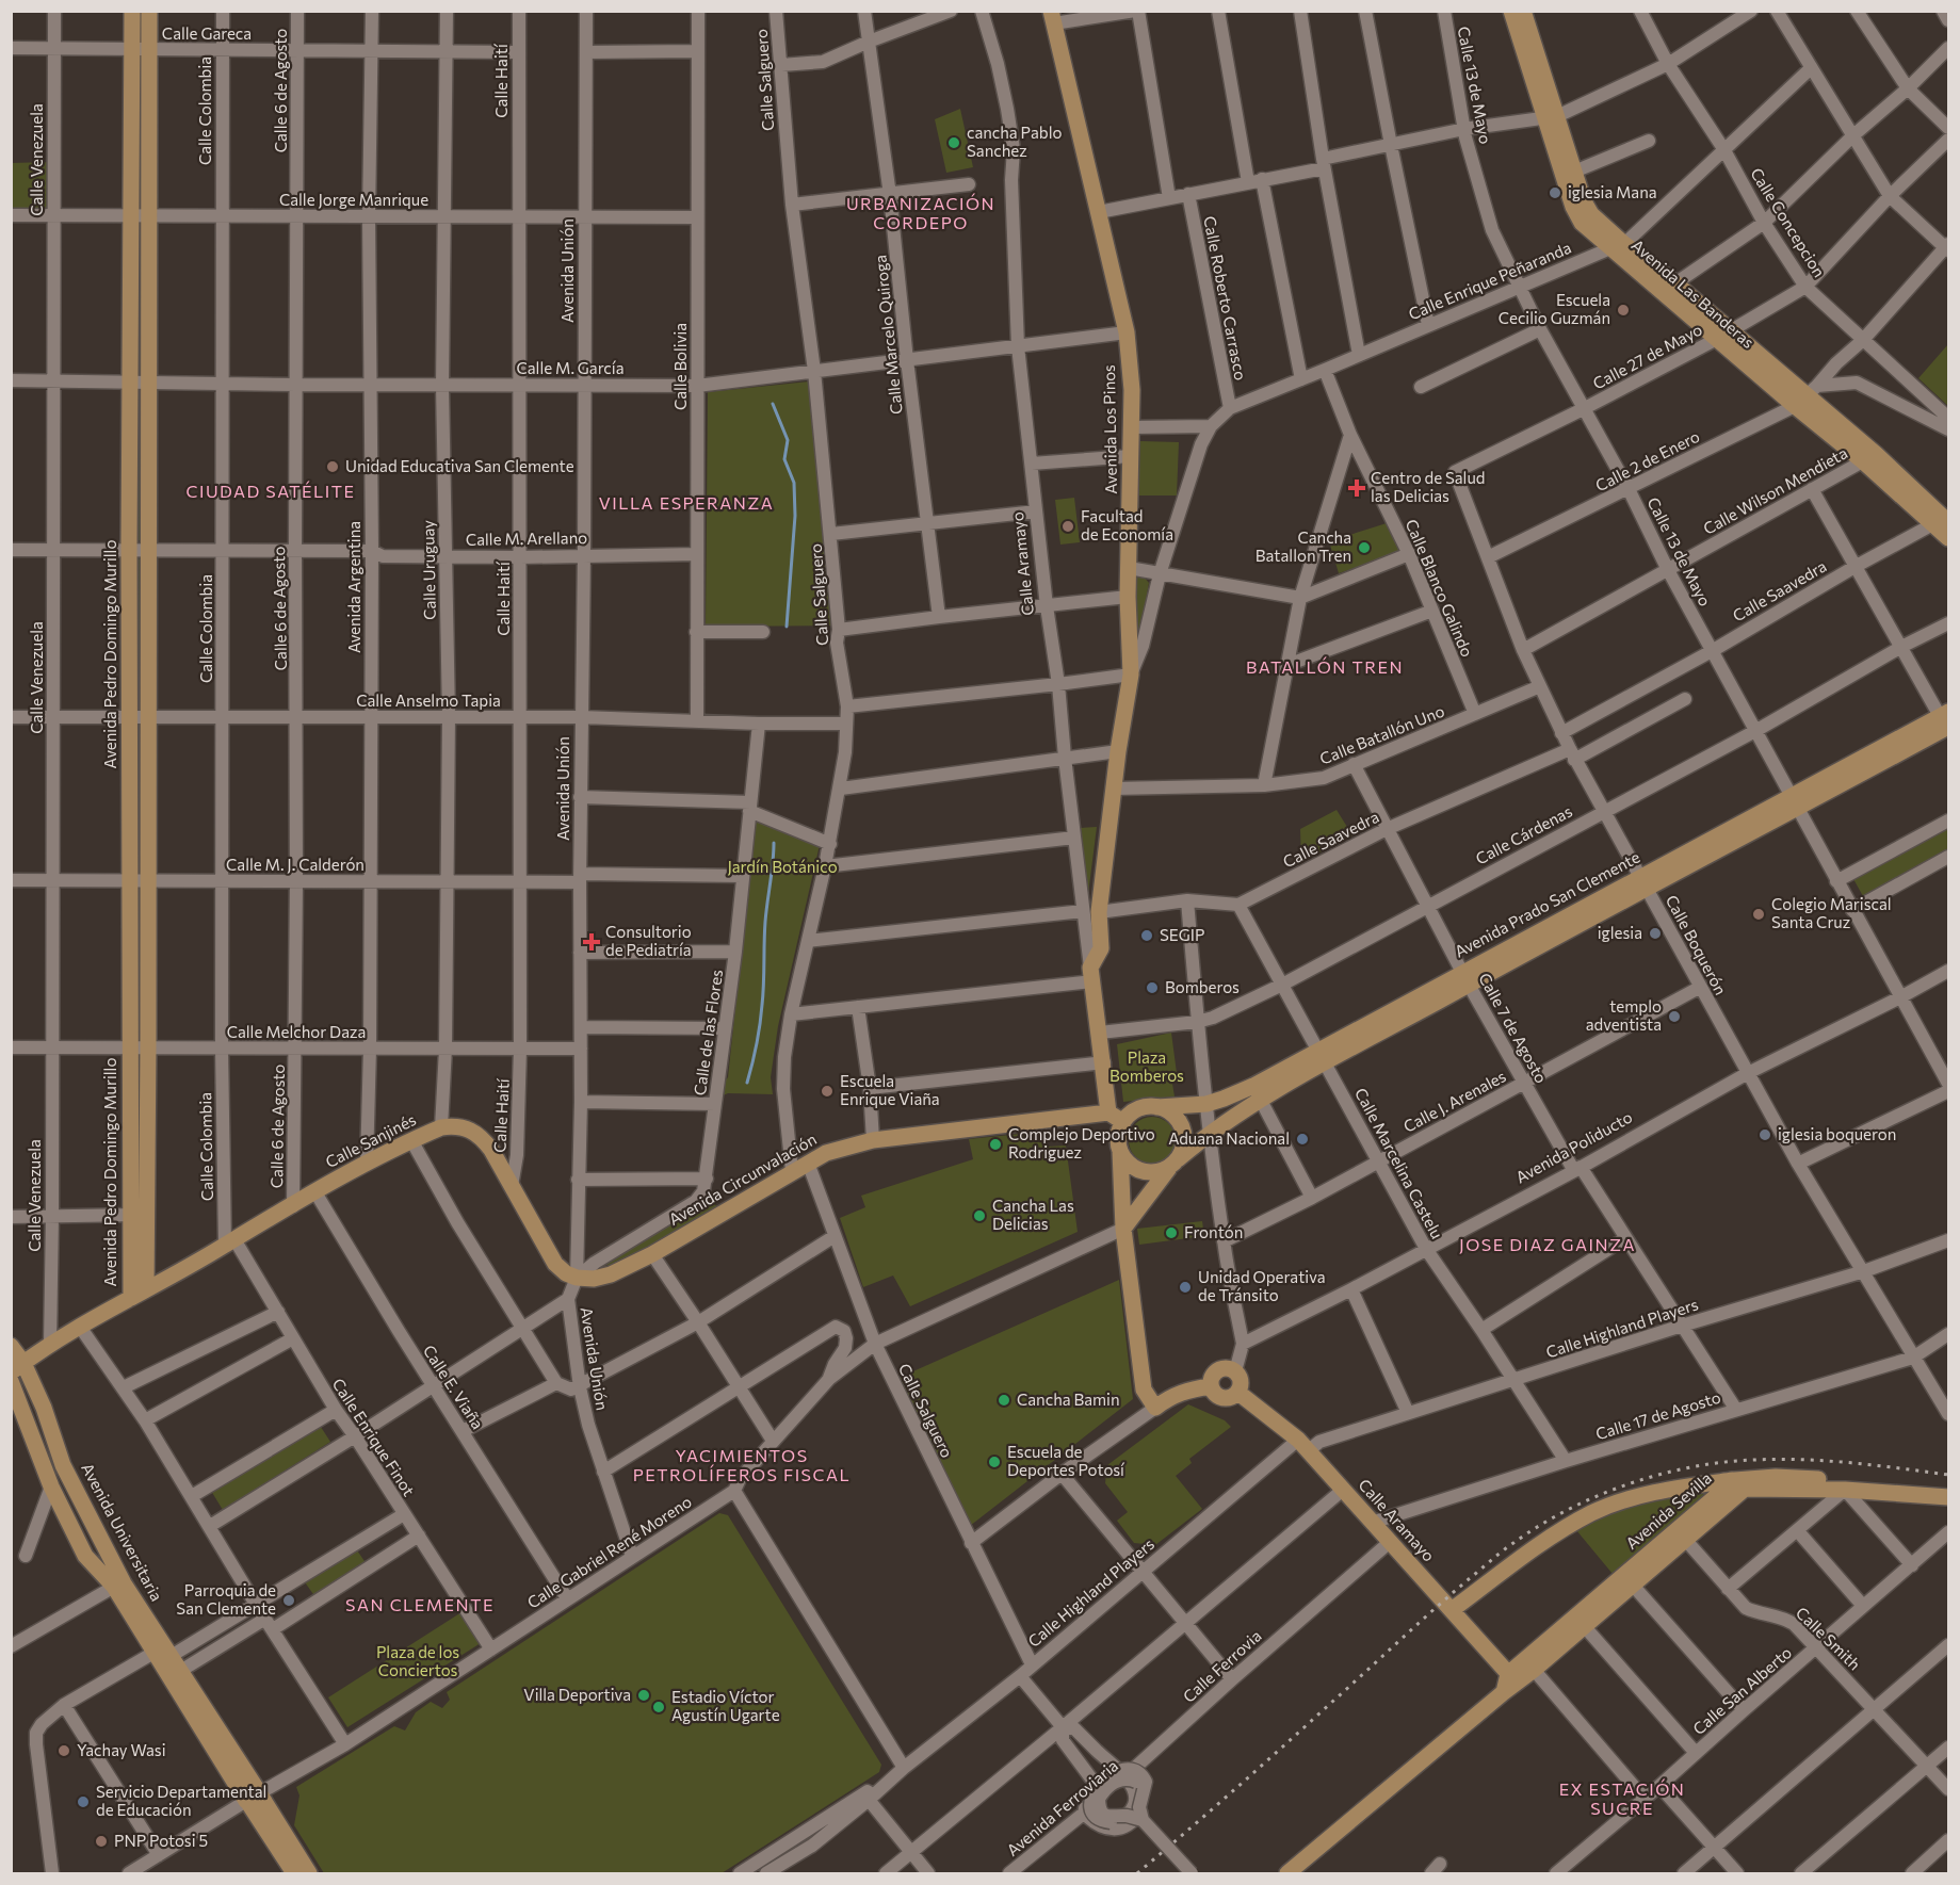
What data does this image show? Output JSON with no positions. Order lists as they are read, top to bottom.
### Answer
{
  "streets": {
    "main road": [
      "Avenida Las Banderas",
      "Avenida Los Pinos",
      "Calle Aramayo",
      "Avenida Pedro Domingo Murillo",
      "Avenida Prado San Clemente",
      "Calle Sanjinés",
      "Avenida Circunvalación",
      "Avenida Sevilla",
      "Avenida Universitaria"
    ],
    "street": [
      "Calle Gareca",
      "Calle Salguero",
      "Calle Haití",
      "Calle 13 de Mayo",
      "Calle 6 de Agosto",
      "Calle Colombia",
      "Calle Venezuela",
      "Calle Jorge Manrique",
      "Calle Concepcion",
      "Avenida Unión",
      "Calle Enrique Peñaranda",
      "Calle Roberto Carrasco",
      "Calle Marcelo Quiroga",
      "Calle 27 de Mayo",
      "Calle Bolivia",
      "Calle M. García",
      "Calle 2 de Enero",
      "Calle Wilson Mendieta",
      "Calle M. Arellano",
      "Calle Uruguay",
      "Avenida Argentina",
      "Calle Blanco Galindo",
      "Calle Saavedra",
      "Calle Anselmo Tapia",
      "Calle Batallón Uno",
      "Calle Cárdenas",
      "Calle M. J. Calderón",
      "Calle Boquerón",
      "Calle 7 de Agosto",
      "Calle Melchor Daza",
      "Calle de las Flores",
      "Calle J. Arenales",
      "Avenida Poliducto",
      "Calle Marcelina Castelu",
      "Calle Highland Players",
      "Calle E. Viaña",
      "Calle 17 de Agosto",
      "Calle Enrique Finot",
      "Calle Gabriel René Moreno",
      "Calle Smith",
      "Calle Ferrovia",
      "Calle San Alberto",
      "Avenida Ferroviaria"
    ]
  },
  "crossings": [
    ["Calle Gareca", "Calle Haití"],
    ["Calle Gareca", "Calle 6 de Agosto"],
    ["Calle Gareca", "Calle Colombia"],
    ["Calle Gareca", "Calle Venezuela"],
    ["Calle Gareca", "Calle Uruguay"],
    ["Calle Gareca", "Avenida Argentina"],
    ["Calle Gareca", "Avenida Pedro Domingo Murillo"],
    ["Calle Salguero", "Calle M. García"],
    ["Calle Salguero", "Calle Anselmo Tapia"],
    ["Calle Salguero", "Avenida Circunvalación"],
    ["Calle Salguero", "Calle Highland Players"],
    ["Calle Salguero", "Calle Gabriel René Moreno"],
    ["Calle Haití", "Calle Jorge Manrique"],
    ["Calle Haití", "Calle M. García"],
    ["Calle Haití", "Calle M. Arellano"],
    ["Calle Haití", "Calle Anselmo Tapia"],
    ["Calle Haití", "Calle M. J. Calderón"],
    ["Calle Haití", "Calle Melchor Daza"],
    ["Calle Haití", "Calle Sanjinés"],
    ["Calle 13 de Mayo", "Calle Enrique Peñaranda"],
    ["Calle 13 de Mayo", "Calle 27 de Mayo"],
    ["Calle 13 de Mayo", "Calle 2 de Enero"],
    ["Calle 13 de Mayo", "Calle Wilson Mendieta"],
    ["Calle 13 de Mayo", "Calle Saavedra"],
    ["Calle 13 de Mayo", "Calle Cárdenas"],
    ["Calle 13 de Mayo", "Avenida Prado San Clemente"],
    ["Calle 13 de Mayo", "Avenida Poliducto"],
    ["Calle 6 de Agosto", "Calle Jorge Manrique"],
    ["Calle 6 de Agosto", "Calle M. García"],
    ["Calle 6 de Agosto", "Calle M. Arellano"],
    ["Calle 6 de Agosto", "Calle Anselmo Tapia"],
    ["Calle 6 de Agosto", "Calle M. J. Calderón"],
    ["Calle 6 de Agosto", "Calle Melchor Daza"],
    ["Calle 6 de Agosto", "Calle Sanjinés"],
    ["Calle Colombia", "Calle Jorge Manrique"],
    ["Calle Colombia", "Calle M. García"],
    ["Calle Colombia", "Calle M. Arellano"],
    ["Calle Colombia", "Calle Anselmo Tapia"],
    ["Calle Colombia", "Calle M. J. Calderón"],
    ["Calle Colombia", "Calle Melchor Daza"],
    ["Calle Colombia", "Calle Sanjinés"],
    ["Calle Colombia", "Calle Enrique Finot"],
    ["Calle Venezuela", "Calle Jorge Manrique"],
    ["Calle Venezuela", "Calle M. García"],
    ["Calle Venezuela", "Calle M. Arellano"],
    ["Calle Venezuela", "Calle Anselmo Tapia"],
    ["Calle Venezuela", "Calle M. J. Calderón"],
    ["Calle Venezuela", "Calle Melchor Daza"],
    ["Calle Jorge Manrique", "Avenida Unión"],
    ["Calle Jorge Manrique", "Calle Bolivia"],
    ["Calle Jorge Manrique", "Calle Uruguay"],
    ["Calle Jorge Manrique", "Avenida Argentina"],
    ["Calle Jorge Manrique", "Avenida Pedro Domingo Murillo"],
    ["Calle Concepcion", "Calle Enrique Peñaranda"],
    ["Calle Concepcion", "Calle 27 de Mayo"],
    ["Avenida Unión", "Calle M. García"],
    ["Avenida Unión", "Calle M. Arellano"],
    ["Avenida Unión", "Calle Anselmo Tapia"],
    ["Avenida Unión", "Calle M. J. Calderón"],
    ["Avenida Unión", "Calle Melchor Daza"],
    ["Avenida Unión", "Calle de las Flores"],
    ["Avenida Unión", "Calle Sanjinés"],
    ["Avenida Unión", "Avenida Circunvalación"],
    ["Avenida Unión", "Calle Gabriel René Moreno"],
    ["Calle Enrique Peñaranda", "Avenida Las Banderas"],
    ["Calle Enrique Peñaranda", "Calle Roberto Carrasco"],
    ["Calle Enrique Peñaranda", "Calle Blanco Galindo"],
    ["Avenida Las Banderas", "Calle 27 de Mayo"],
    ["Avenida Las Banderas", "Calle 2 de Enero"],
    ["Avenida Las Banderas", "Calle Wilson Mendieta"],
    ["Avenida Las Banderas", "Calle Saavedra"],
    ["Calle Marcelo Quiroga", "Calle M. García"],
    ["Calle 27 de Mayo", "Calle Boquerón"],
    ["Calle Bolivia", "Calle M. García"],
    ["Calle Bolivia", "Calle M. Arellano"],
    ["Calle Bolivia", "Calle Anselmo Tapia"],
    ["Calle M. García", "Avenida Los Pinos"],
    ["Calle M. García", "Calle Aramayo"],
    ["Calle M. García", "Calle Uruguay"],
    ["Calle M. García", "Avenida Argentina"],
    ["Calle M. García", "Avenida Pedro Domingo Murillo"],
    ["Avenida Los Pinos", "Calle Aramayo"],
    ["Avenida Los Pinos", "Calle Batallón Uno"],
    ["Calle 2 de Enero", "Calle Boquerón"],
    ["Calle Wilson Mendieta", "Calle Boquerón"],
    ["Calle M. Arellano", "Calle Uruguay"],
    ["Calle M. Arellano", "Avenida Argentina"],
    ["Calle M. Arellano", "Avenida Pedro Domingo Murillo"],
    ["Calle Aramayo", "Calle Highland Players"],
    ["Calle Aramayo", "Calle 17 de Agosto"],
    ["Calle Aramayo", "Avenida Sevilla"],
    ["Calle Aramayo", "Calle Ferrovia"],
    ["Calle Uruguay", "Calle Anselmo Tapia"],
    ["Calle Uruguay", "Calle M. J. Calderón"],
    ["Calle Uruguay", "Calle Melchor Daza"],
    ["Calle Uruguay", "Calle Sanjinés"],
    ["Avenida Argentina", "Calle Anselmo Tapia"],
    ["Avenida Argentina", "Calle M. J. Calderón"],
    ["Avenida Argentina", "Calle Melchor Daza"],
    ["Avenida Argentina", "Calle Sanjinés"],
    ["Calle Blanco Galindo", "Calle Batallón Uno"],
    ["Calle Saavedra", "Calle Boquerón"],
    ["Calle Saavedra", "Calle 7 de Agosto"],
    ["Calle Saavedra", "Calle Marcelina Castelu"],
    ["Avenida Pedro Domingo Murillo", "Calle Anselmo Tapia"],
    ["Avenida Pedro Domingo Murillo", "Calle M. J. Calderón"],
    ["Avenida Pedro Domingo Murillo", "Calle Melchor Daza"],
    ["Avenida Pedro Domingo Murillo", "Calle Sanjinés"],
    ["Calle Anselmo Tapia", "Calle de las Flores"],
    ["Calle Batallón Uno", "Calle Boquerón"],
    ["Calle Batallón Uno", "Calle 7 de Agosto"],
    ["Calle Cárdenas", "Calle Boquerón"],
    ["Calle Cárdenas", "Calle 7 de Agosto"],
    ["Calle Cárdenas", "Calle Marcelina Castelu"],
    ["Calle M. J. Calderón", "Calle de las Flores"],
    ["Avenida Prado San Clemente", "Calle Boquerón"],
    ["Avenida Prado San Clemente", "Calle 7 de Agosto"],
    ["Avenida Prado San Clemente", "Calle Marcelina Castelu"],
    ["Calle Boquerón", "Calle J. Arenales"],
    ["Calle Boquerón", "Avenida Poliducto"],
    ["Calle Boquerón", "Calle Highland Players"],
    ["Calle Boquerón", "Calle 17 de Agosto"],
    ["Calle 7 de Agosto", "Calle J. Arenales"],
    ["Calle 7 de Agosto", "Avenida Poliducto"],
    ["Calle 7 de Agosto", "Calle Highland Players"],
    ["Calle 7 de Agosto", "Calle 17 de Agosto"],
    ["Calle de las Flores", "Calle Sanjinés"],
    ["Calle de las Flores", "Avenida Circunvalación"],
    ["Calle J. Arenales", "Calle Marcelina Castelu"],
    ["Calle Sanjinés", "Avenida Circunvalación"],
    ["Calle Sanjinés", "Calle E. Viaña"],
    ["Calle Sanjinés", "Calle Enrique Finot"],
    ["Avenida Poliducto", "Calle Marcelina Castelu"],
    ["Calle Marcelina Castelu", "Calle Highland Players"],
    ["Calle Marcelina Castelu", "Calle 17 de Agosto"],
    ["Calle E. Viaña", "Calle Gabriel René Moreno"],
    ["Calle Enrique Finot", "Calle Gabriel René Moreno"],
    ["Avenida Sevilla", "Calle Smith"],
    ["Avenida Universitaria", "Calle Gabriel René Moreno"],
    ["Calle Smith", "Calle San Alberto"],
    ["Calle Ferrovia", "Avenida Ferroviaria"]
  ],
  "districts": [
    "URBANIZACIÓN CORDEPO",
    "CIUDAD SATÉLITE",
    "VILLA ESPERANZA",
    "BATALLÓN TREN",
    "JOSE DIAZ GAINZA",
    "YACIMIENTOS PETROLÍFEROS FISCAL",
    "SAN CLEMENTE",
    "EX ESTACIÓN SUCRE"
  ],
  "parks": ["Jardín Botánico", "Plaza Bomberos", "Plaza de los Conciertos"],
  "places": {
    "other": [
      "cancha Pablo Sanchez",
      "iglesia Mana",
      "Escuela Cecilio Guzmán",
      "Unidad Educativa San Clemente",
      "Facultad de Economía",
      "Cancha Batallon Tren",
      "Colegio Mariscal Santa Cruz",
      "iglesia",
      "SEGIP",
      "Bomberos",
      "templo adventista",
      "Escuela Enrique Viaña",
      "iglesia boqueron",
      "Aduana Nacional",
      "Complejo Deportivo Rodriguez",
      "Cancha Las Delicias",
      "Frontón",
      "Unidad Operativa de Tránsito",
      "Cancha Bamin",
      "Escuela de Deportes Potosí",
      "Parroquia de San Clemente",
      "Villa Deportiva",
      "Estadio Víctor Agustín Ugarte",
      "Yachay Wasi",
      "Servicio Departamental de Educación",
      "PNP Potosi 5"
    ],
    "health": ["Centro de Salud las Delicias", "Consultorio de Pediatría"]
  }
}
